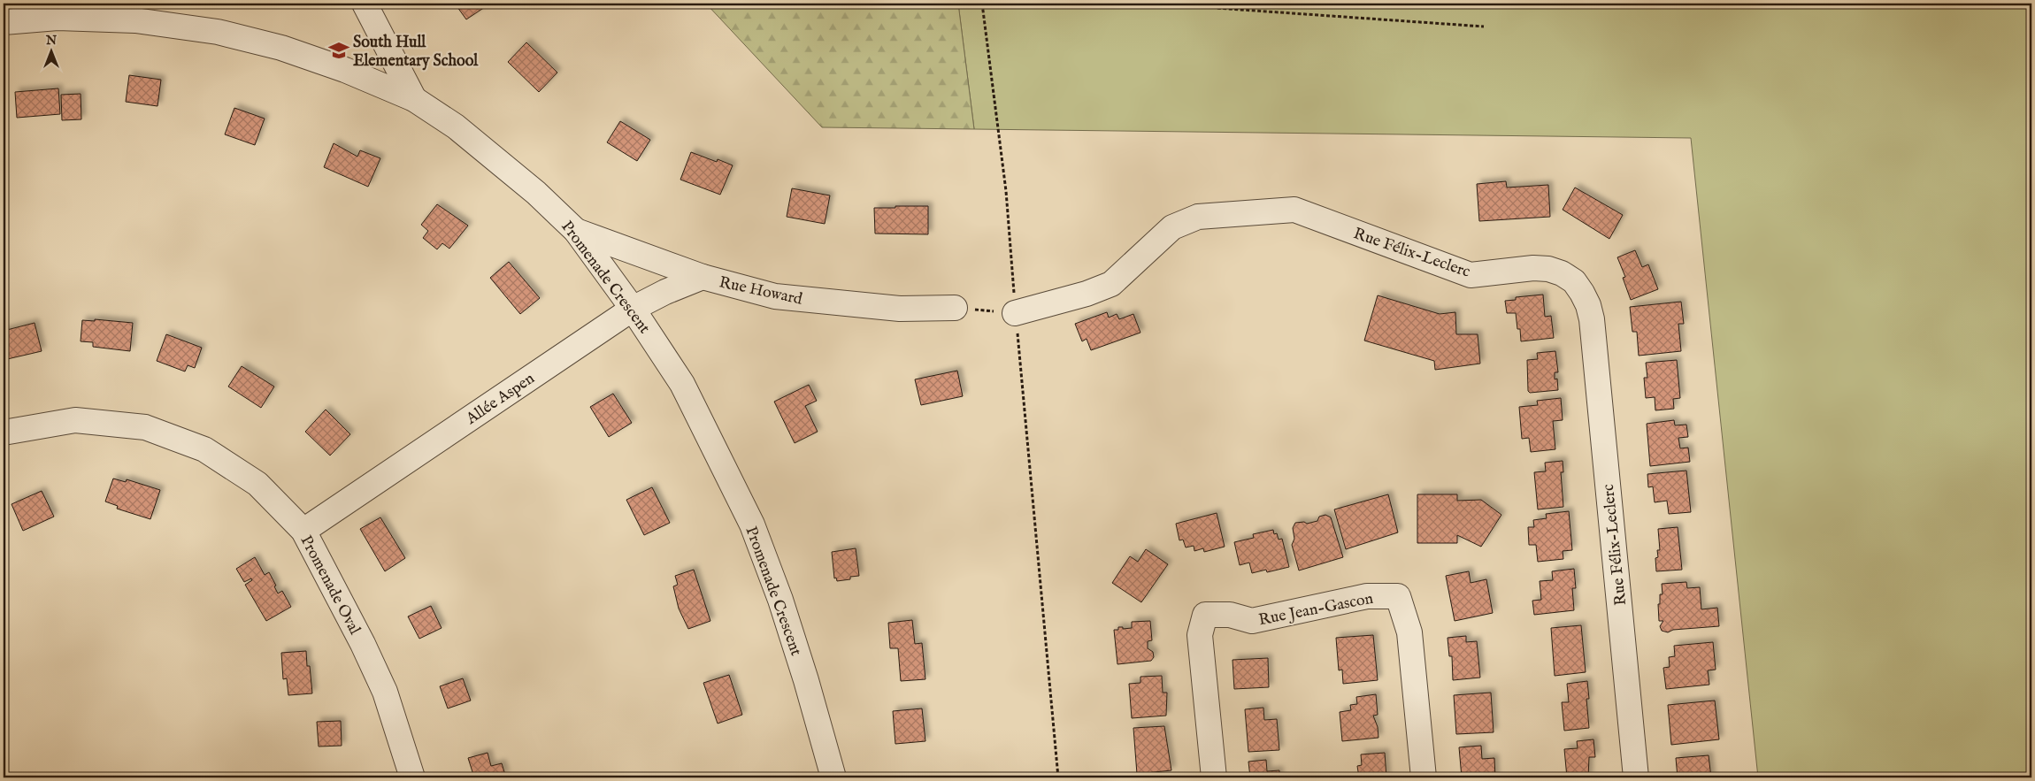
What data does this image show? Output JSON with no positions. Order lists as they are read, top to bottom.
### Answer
{
  "streets": {
    "street": [
      "Rue Félix-Leclerc",
      "Promenade Crescent",
      "Rue Howard",
      "Allée Aspen",
      "Promenade Oval",
      "Rue Jean-Gascon"
    ]
  },
  "crossings": [
    ["Promenade Crescent", "Rue Howard"],
    ["Promenade Crescent", "Allée Aspen"],
    ["Rue Howard", "Allée Aspen"],
    ["Allée Aspen", "Promenade Oval"]
  ],
  "places": {
    "school or university": ["South Hull Elementary School"]
  },
  "north": "top"
}
